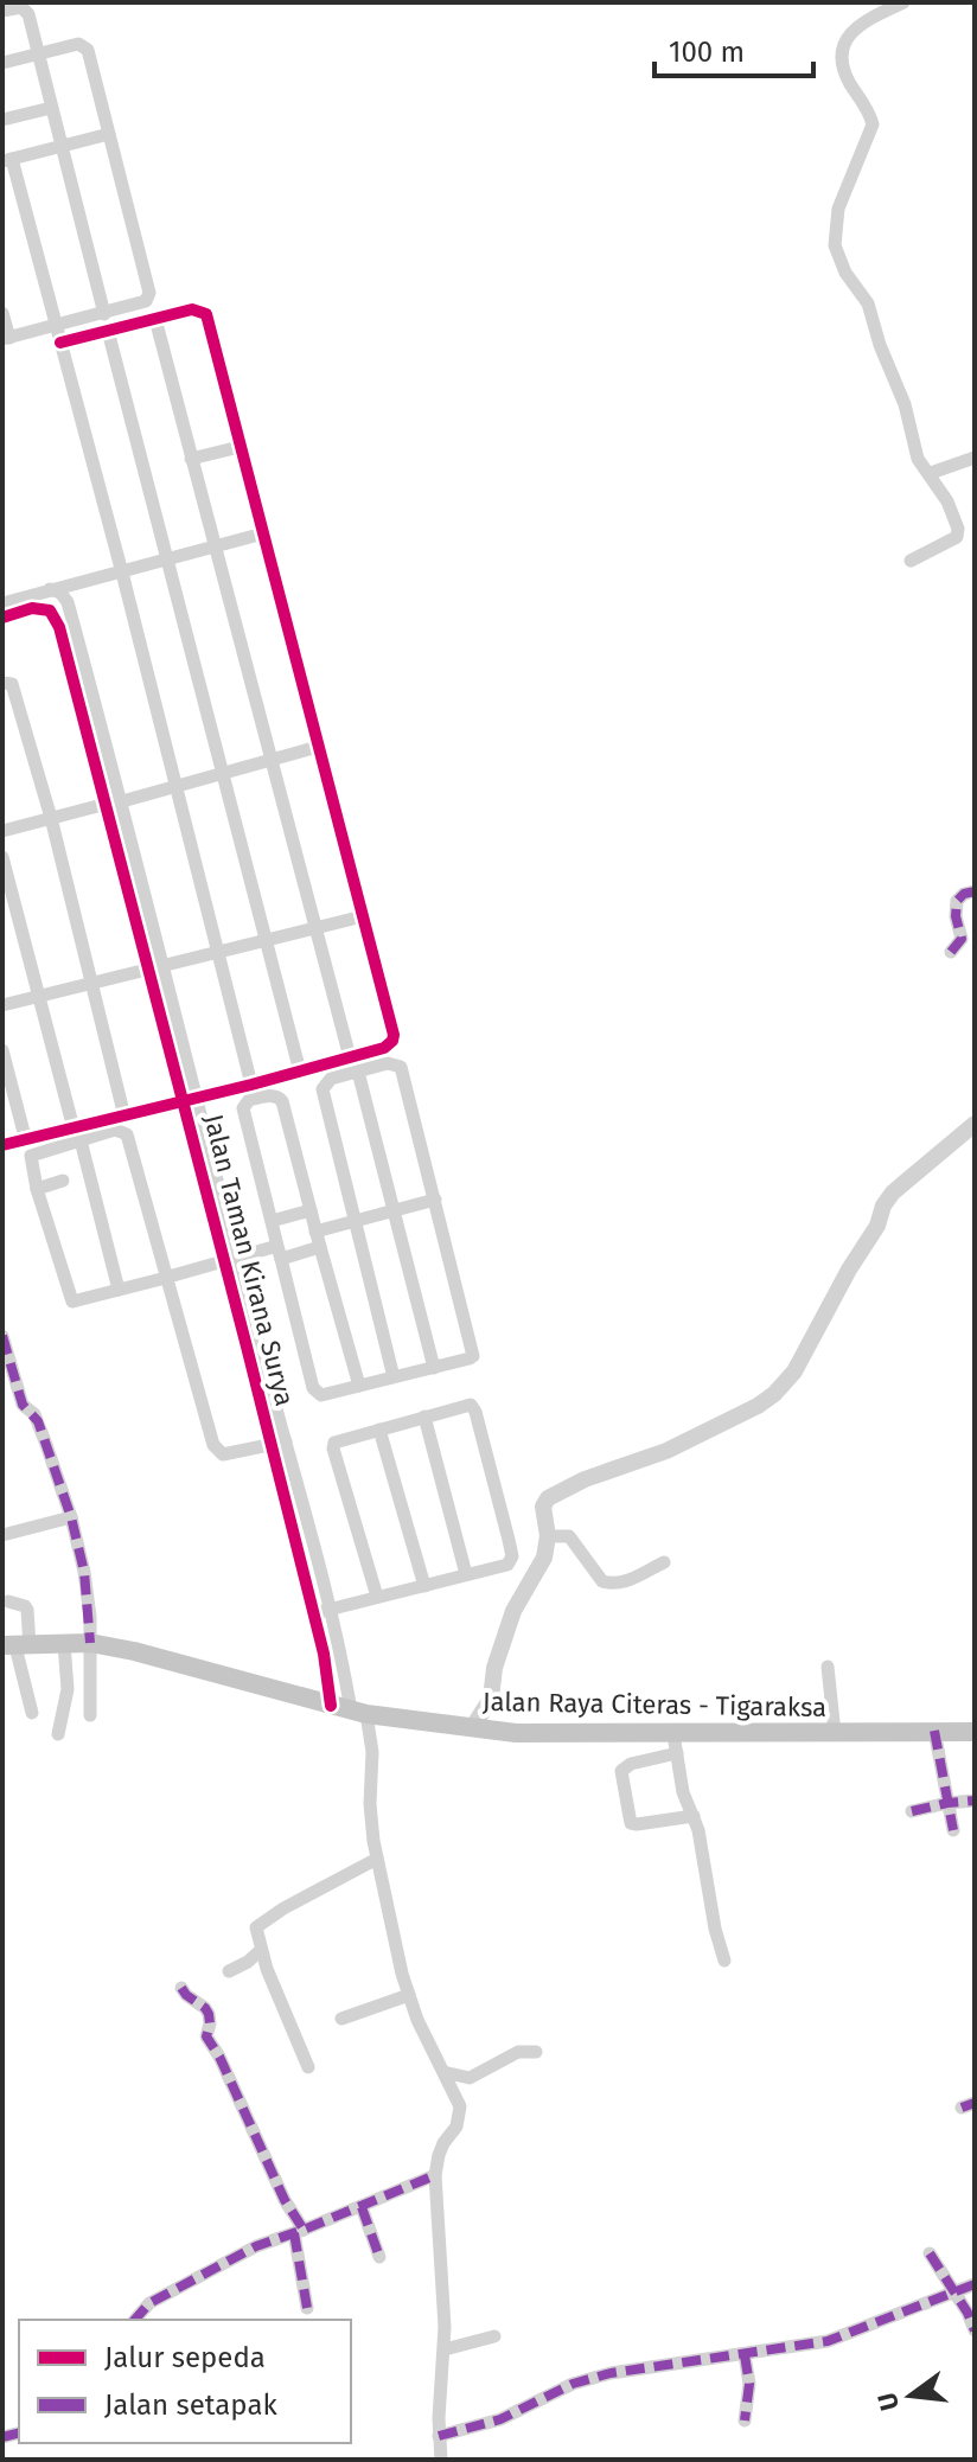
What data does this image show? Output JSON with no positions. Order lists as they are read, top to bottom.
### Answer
{
  "streets": {
    "main road": ["Jalan Raya Citeras - Tigaraksa"],
    "street": ["Jalan Taman Kirana Surya"]
  },
  "crossings": [
    ["Jalan Taman Kirana Surya", "Jalan Raya Citeras - Tigaraksa"]
  ],
  "legend": ["Jalur sepeda", "Jalan setapak"],
  "scale_bar": "100 m",
  "north": "left"
}
